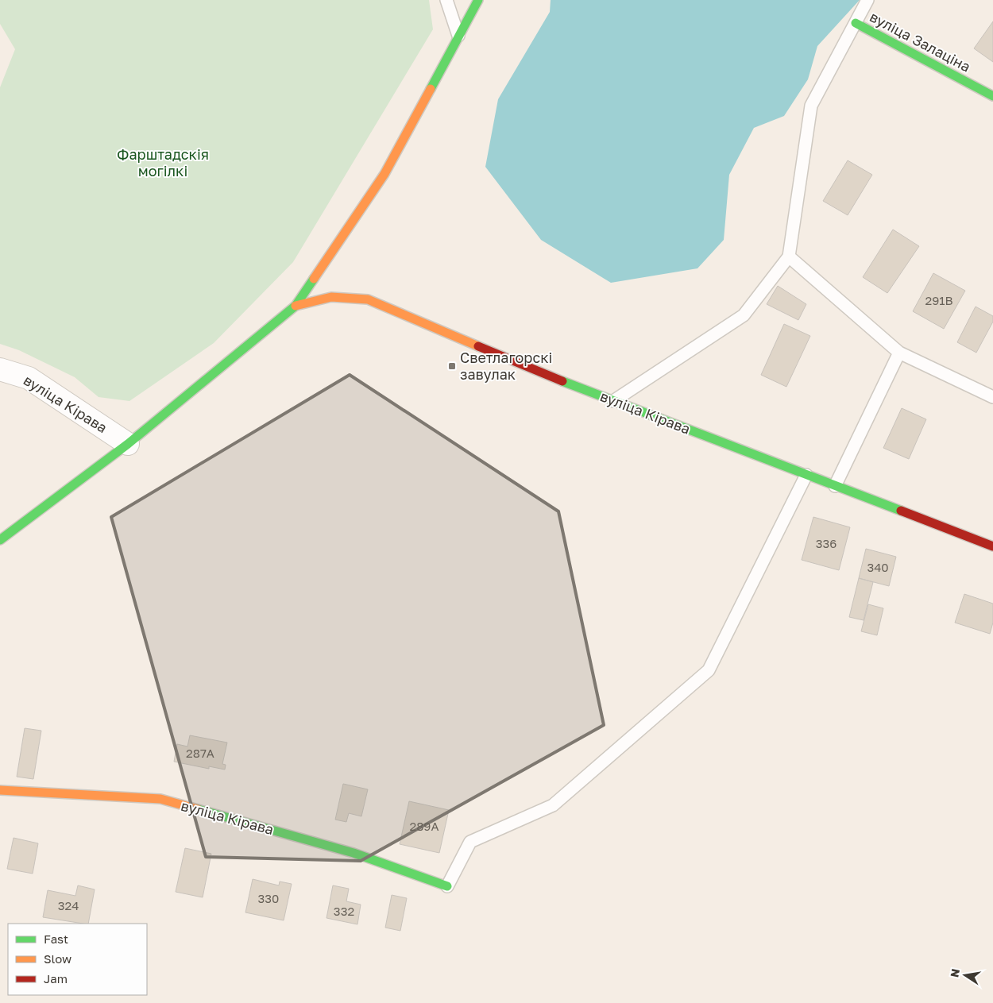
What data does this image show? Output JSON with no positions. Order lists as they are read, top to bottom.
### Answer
{
  "streets": {
    "street": ["вуліца Залаціна", "вуліца Кірава"]
  },
  "parks": ["Фарштадскія могілкі"],
  "places": {
    "transit": ["Светлагорскі завулак"]
  },
  "house_numbers": [
    "291В",
    "336",
    "340",
    "287А",
    "289А",
    "330",
    "324",
    "332"
  ],
  "legend": ["Fast", "Slow", "Jam"],
  "north": "left"
}
